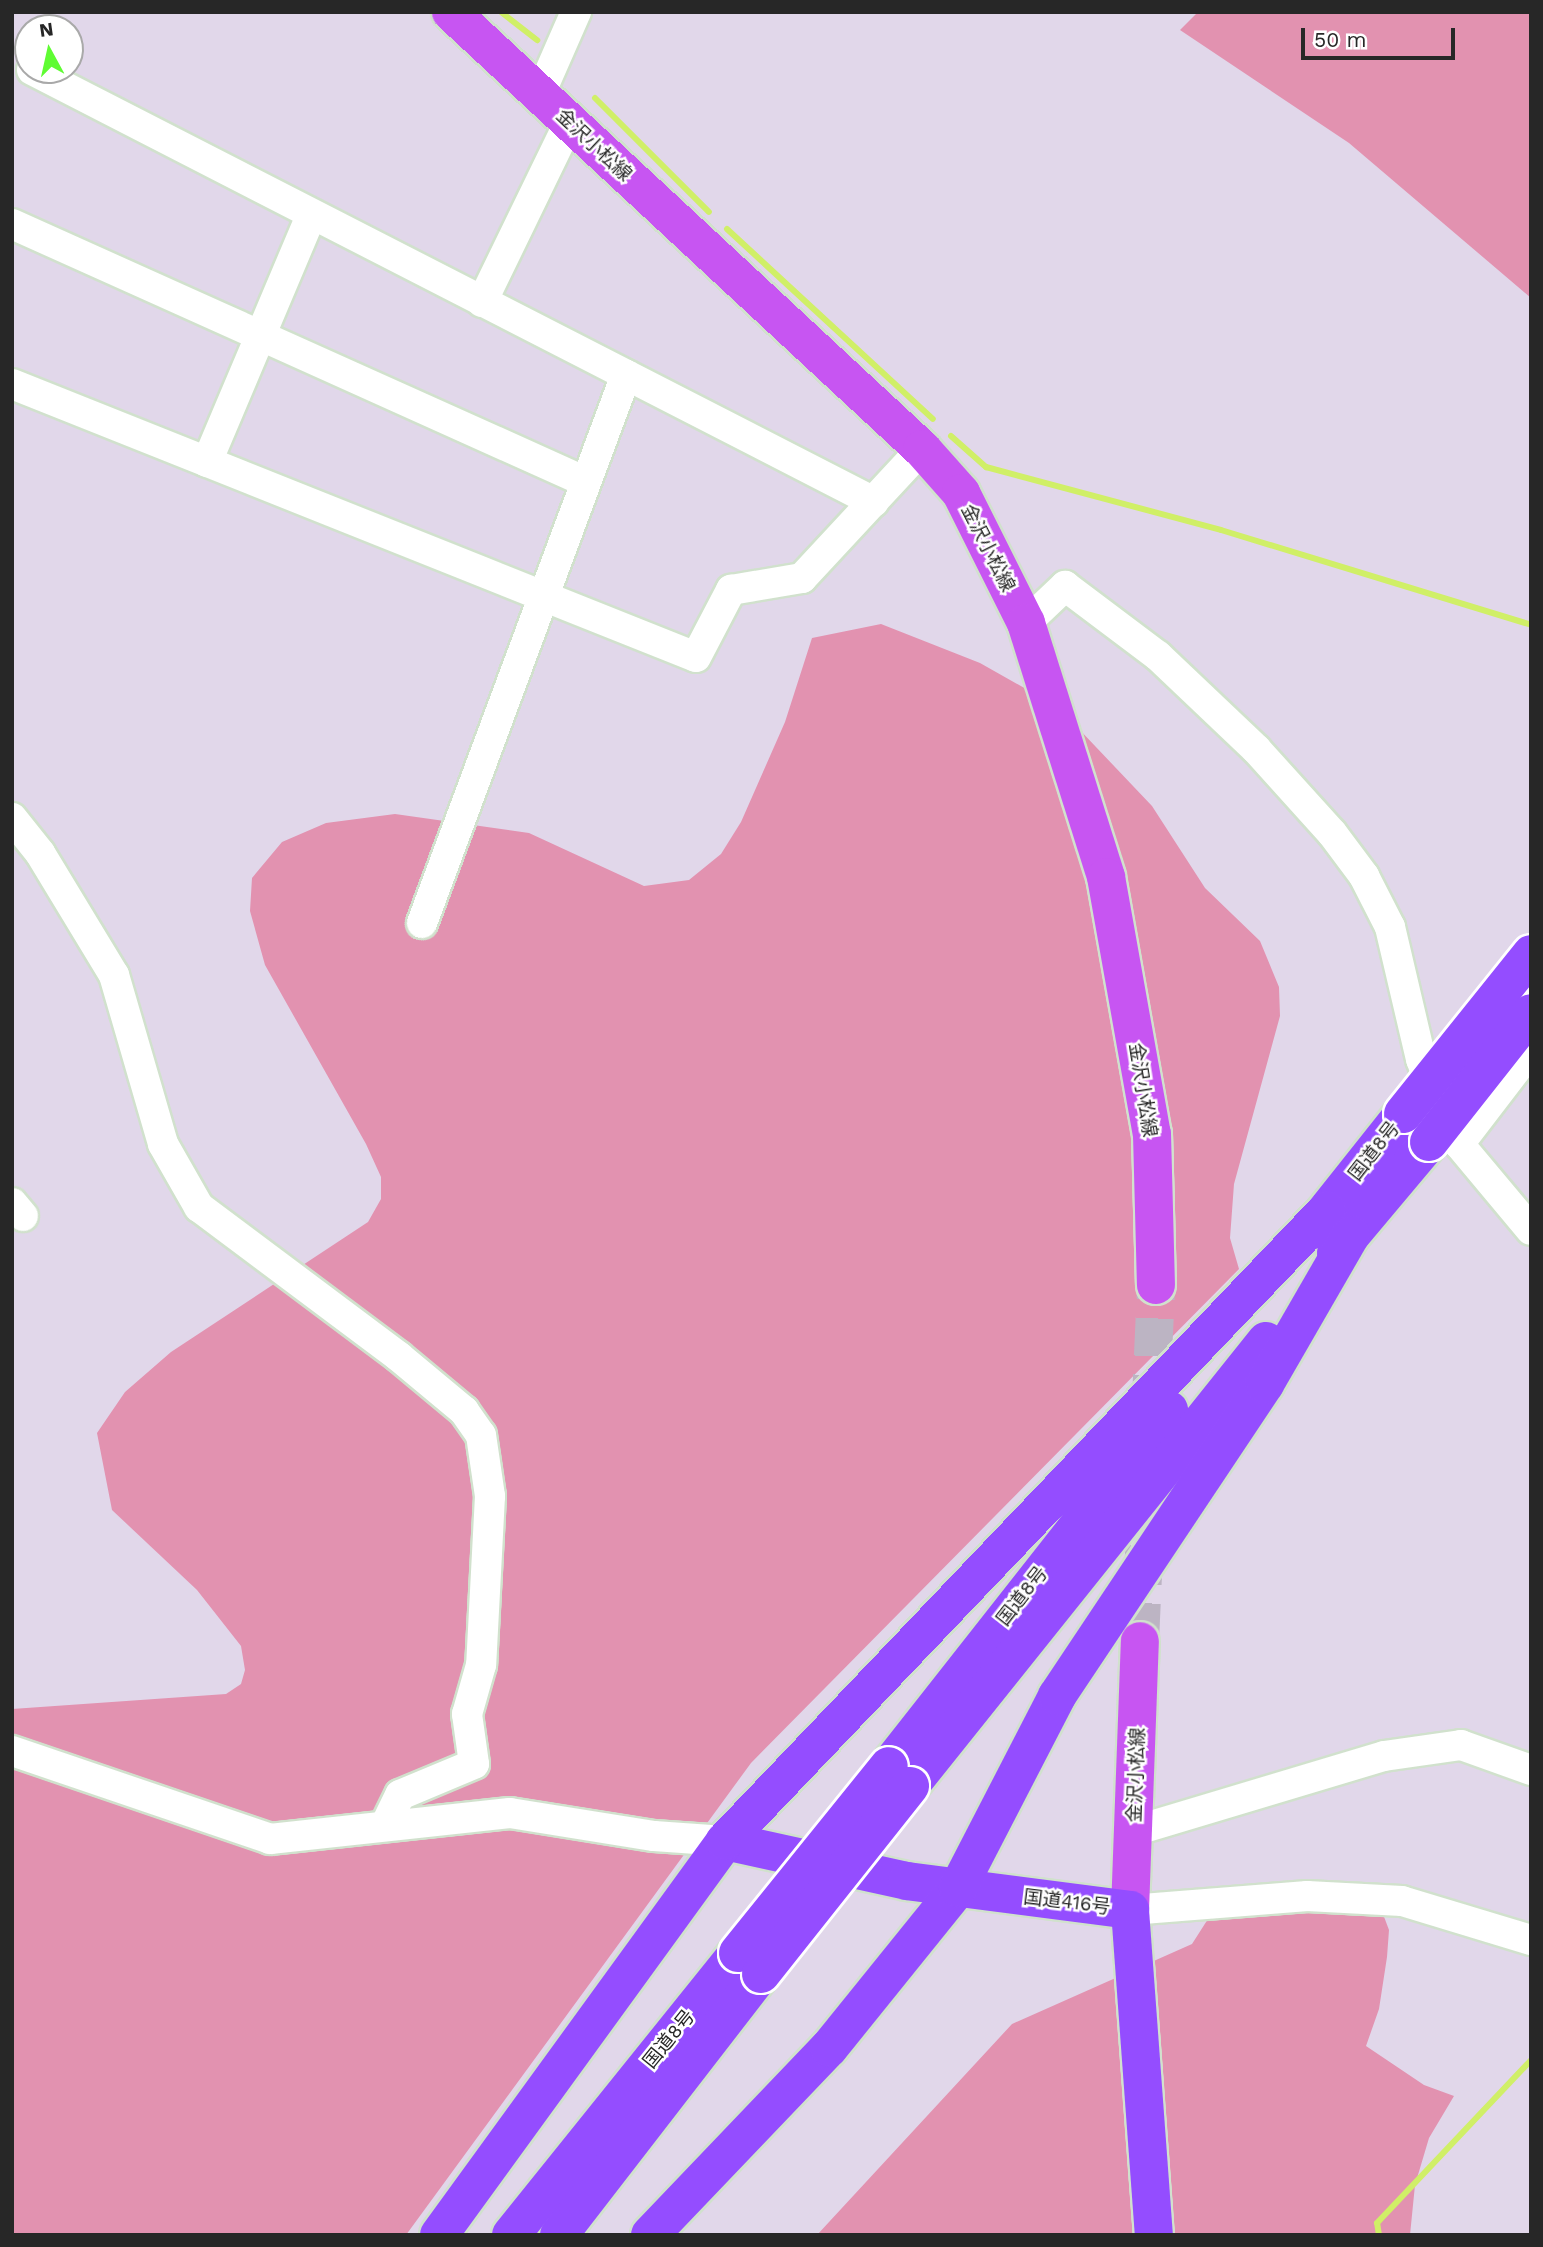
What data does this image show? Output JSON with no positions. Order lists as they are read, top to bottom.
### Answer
{
  "streets": {
    "highway": ["国道8号", "国道416号"],
    "main road": ["金沢小松線"]
  },
  "crossings": [
    ["金沢小松線", "国道416号"]
  ],
  "scale_bar": "50 m",
  "north": "top"
}
